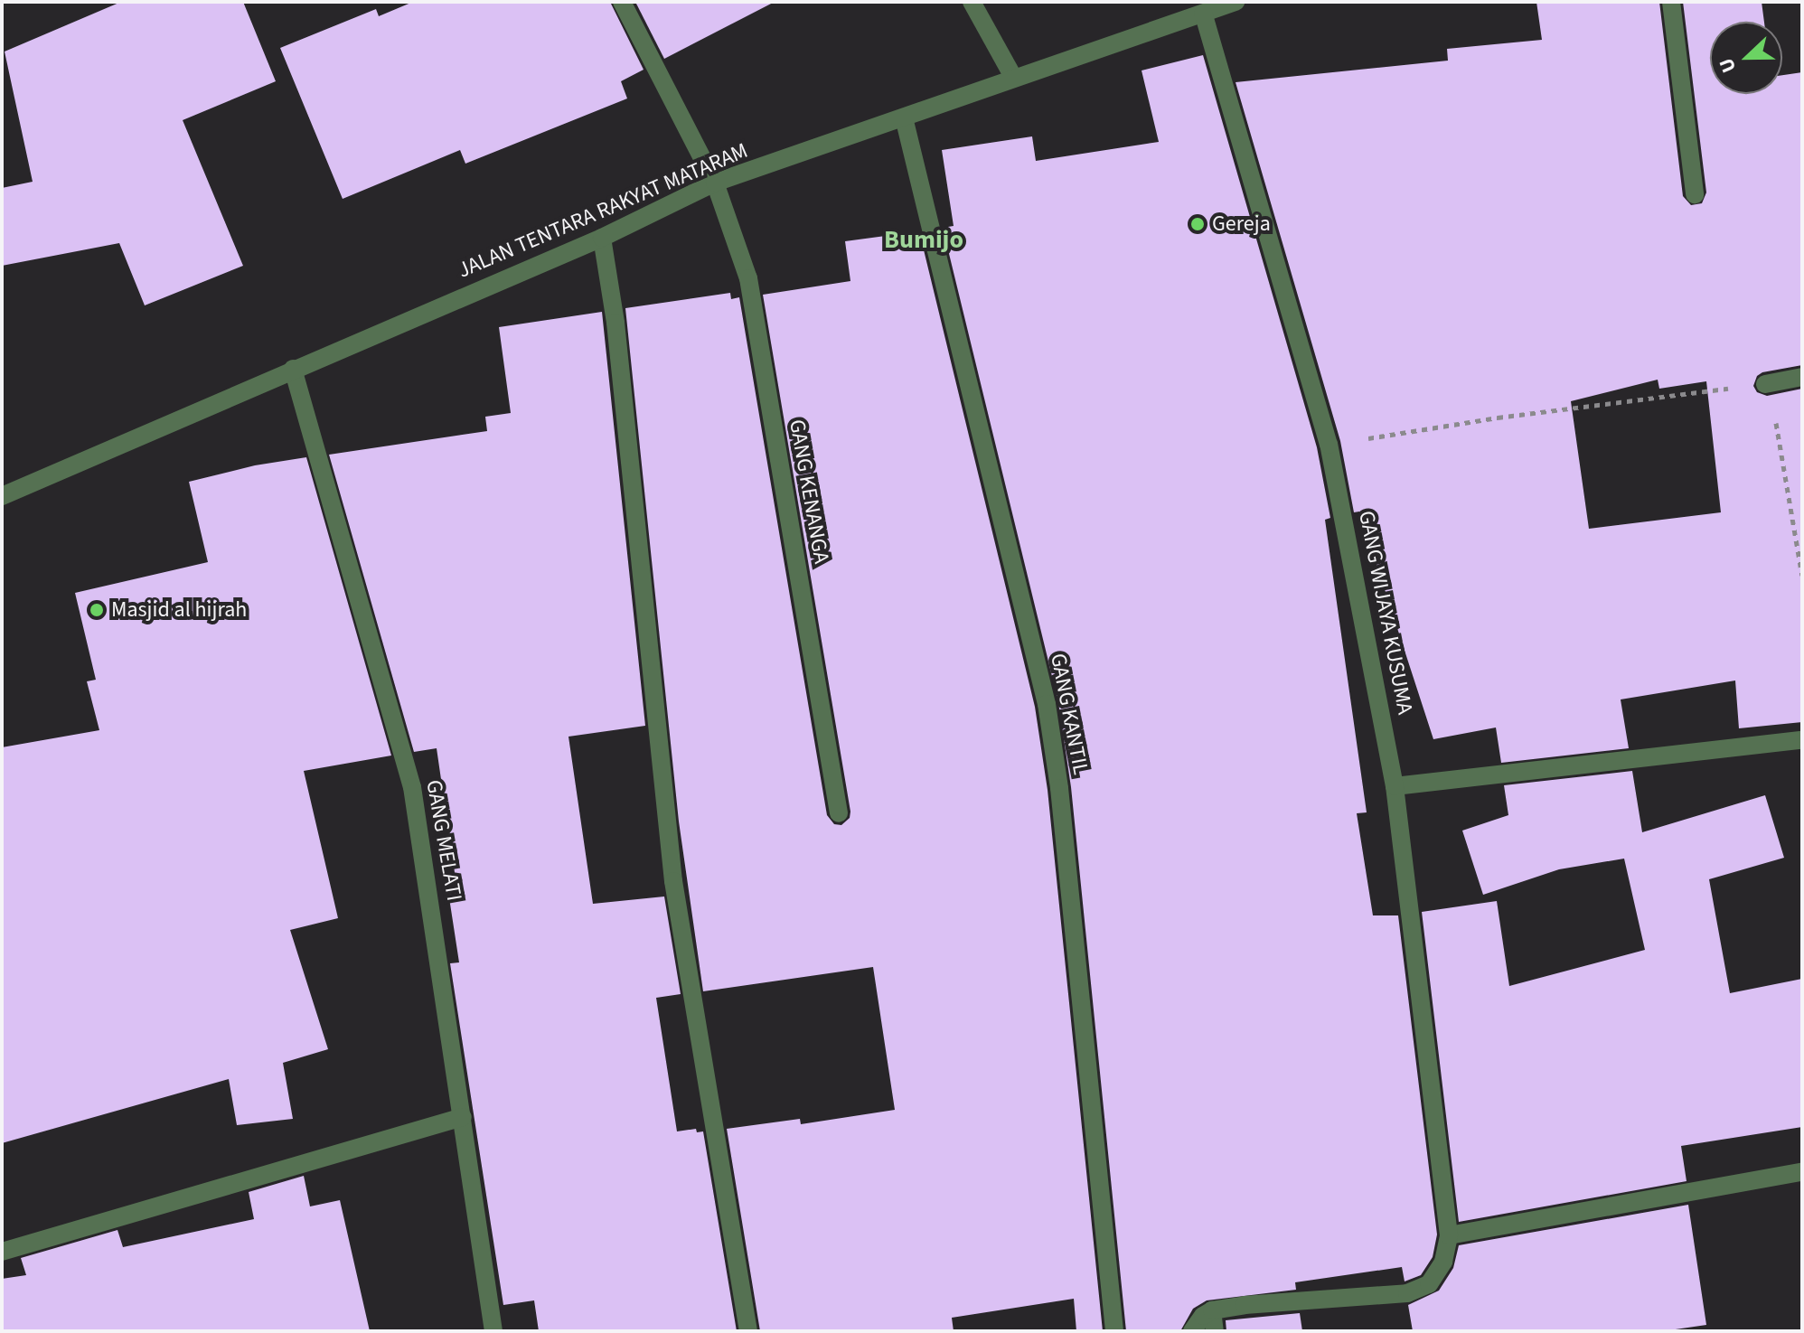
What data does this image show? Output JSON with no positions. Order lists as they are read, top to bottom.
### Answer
{
  "streets": {
    "street": [
      "JALAN TENTARA RAKYAT MATARAM",
      "GANG KENANGA",
      "GANG WIJAYA KUSUMA",
      "GANG KANTIL",
      "GANG MELATI"
    ]
  },
  "crossings": [
    ["JALAN TENTARA RAKYAT MATARAM", "GANG KENANGA"],
    ["JALAN TENTARA RAKYAT MATARAM", "GANG WIJAYA KUSUMA"],
    ["JALAN TENTARA RAKYAT MATARAM", "GANG KANTIL"],
    ["JALAN TENTARA RAKYAT MATARAM", "GANG MELATI"]
  ],
  "districts": ["Bumijo"],
  "places": ["Gereja", "Masjid al hijrah"],
  "north": "left"
}
